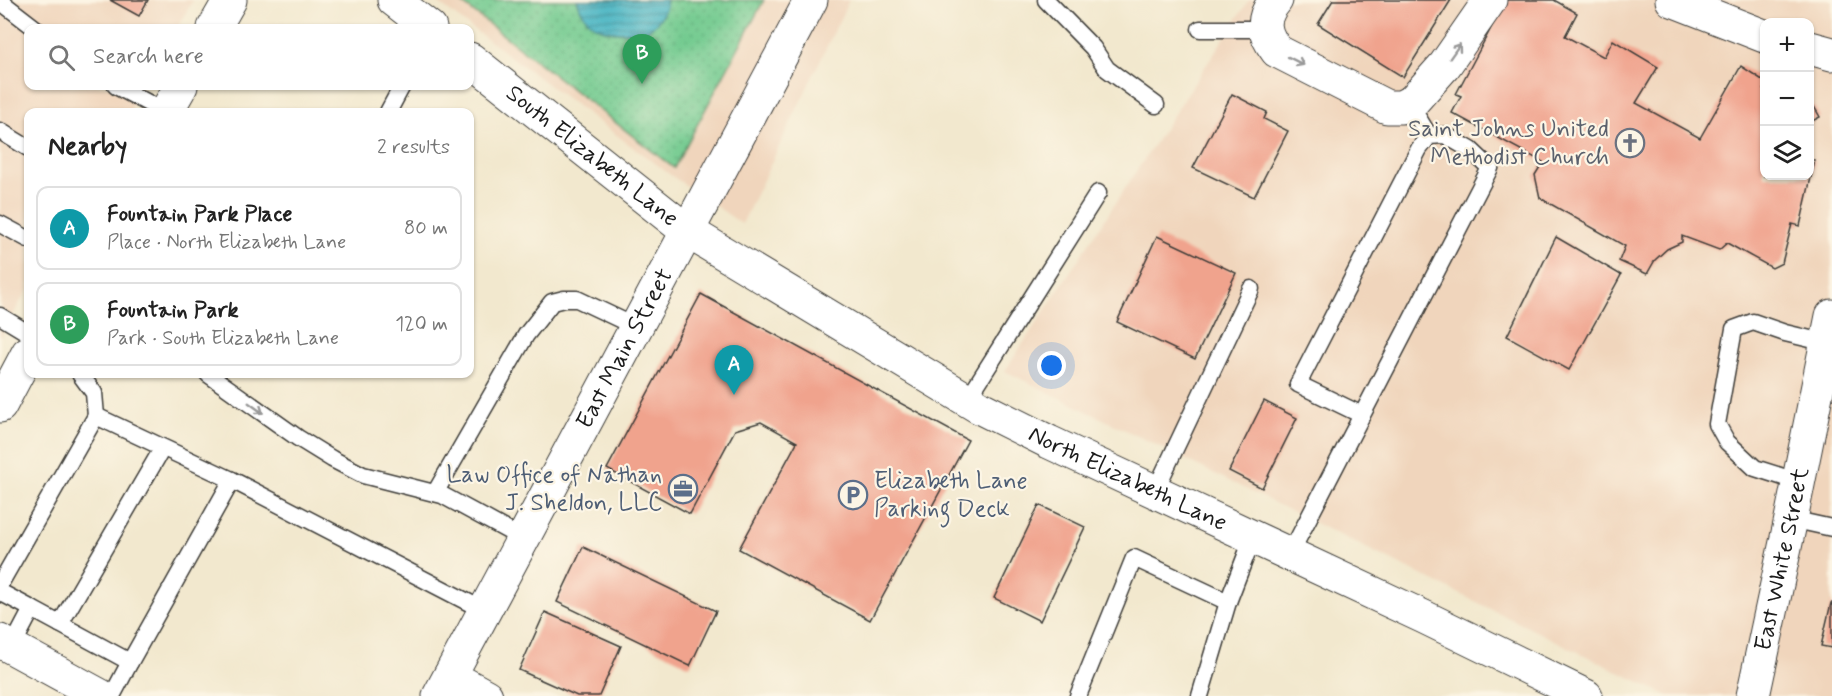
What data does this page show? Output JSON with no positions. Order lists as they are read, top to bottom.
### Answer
{
  "streets": {
    "street": [
      "South Elizabeth Lane",
      "East Main Street",
      "North Elizabeth Lane",
      "East White Street"
    ]
  },
  "crossings": [
    ["South Elizabeth Lane", "East Main Street"],
    ["South Elizabeth Lane", "North Elizabeth Lane"],
    ["East Main Street", "North Elizabeth Lane"]
  ],
  "places": {
    "church": ["Saint Johns United Methodist Church"],
    "office": ["Law Office of Nathan J. Sheldon, LLC"],
    "parking": ["Elizabeth Lane Parking Deck"]
  },
  "page": {
    "map_buttons": ["+", "−"],
    "search": "Search here",
    "pins": ["B", "A"],
    "heading": ["Nearby", "2 results"],
    "list": [
      {
        "mark": "A",
        "name": "Fountain Park Place",
        "note": "Place · North Elizabeth Lane",
        "value": "80 m"
      },
      {
        "mark": "B",
        "name": "Fountain Park",
        "note": "Park · South Elizabeth Lane",
        "value": "120 m"
      }
    ]
  }
}
